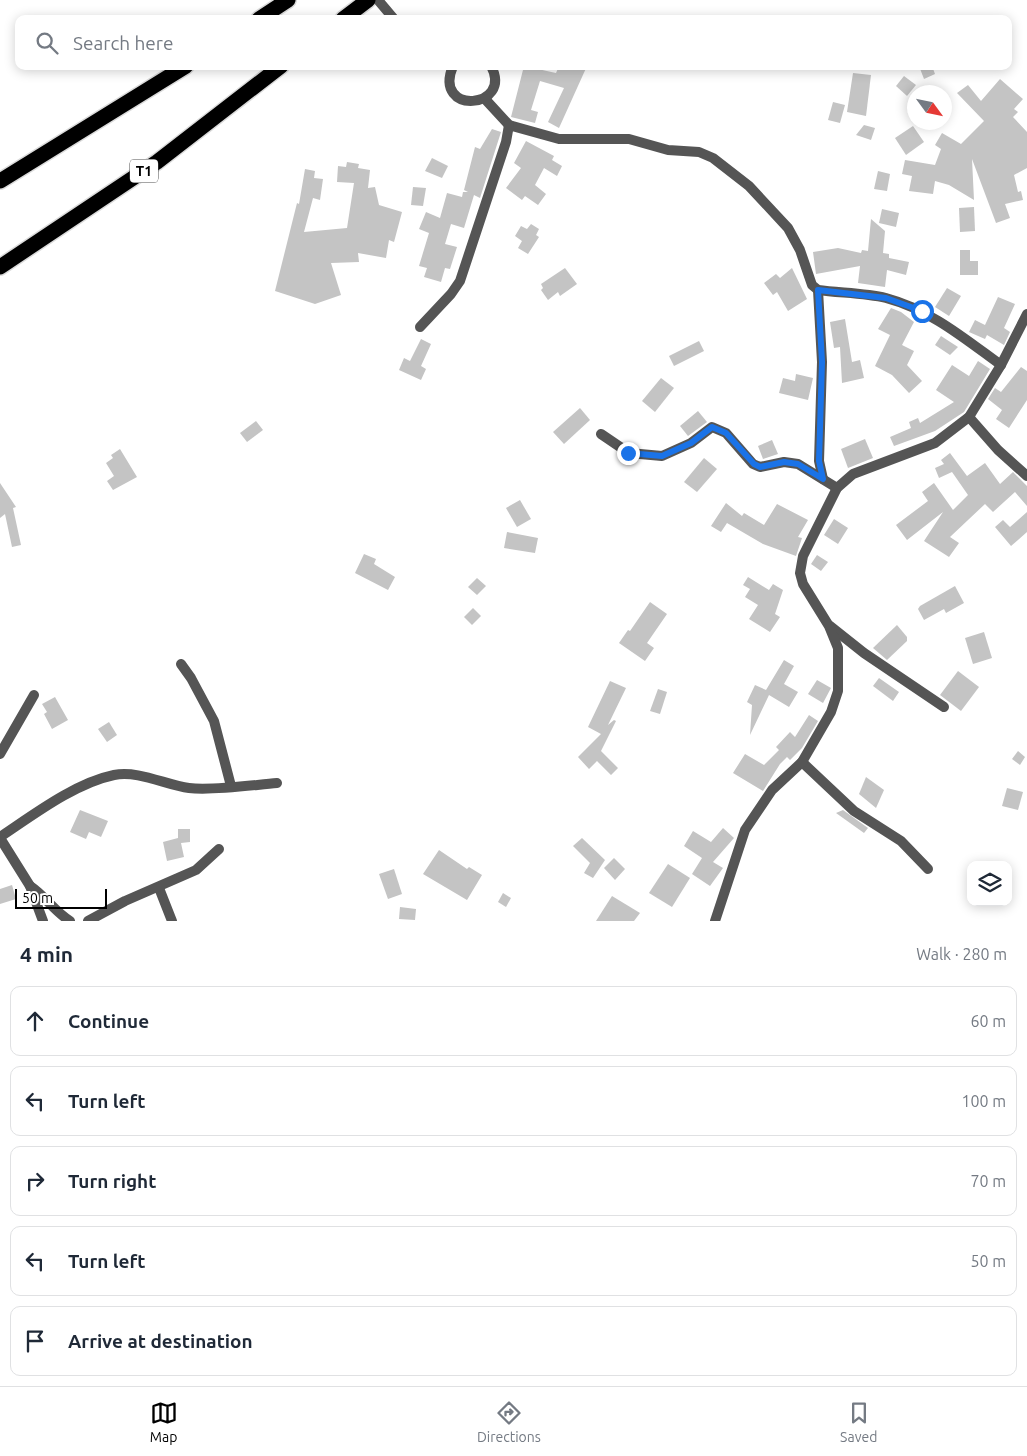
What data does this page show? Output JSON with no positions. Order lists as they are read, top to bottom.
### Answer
{
  "streets": {
    "highway": ["T1"]
  },
  "scale_bar": "50 m",
  "north": "bottom right",
  "page": {
    "search": "Search here",
    "scale": "50 m",
    "heading": ["4 min", "Walk · 280 m"],
    "list": [
      ["Continue", "60 m"],
      ["Turn left", "100 m"],
      ["Turn right", "70 m"],
      ["Turn left", "50 m"],
      "Arrive at destination"
    ],
    "nav": ["Map", "Directions", "Saved"]
  }
}
